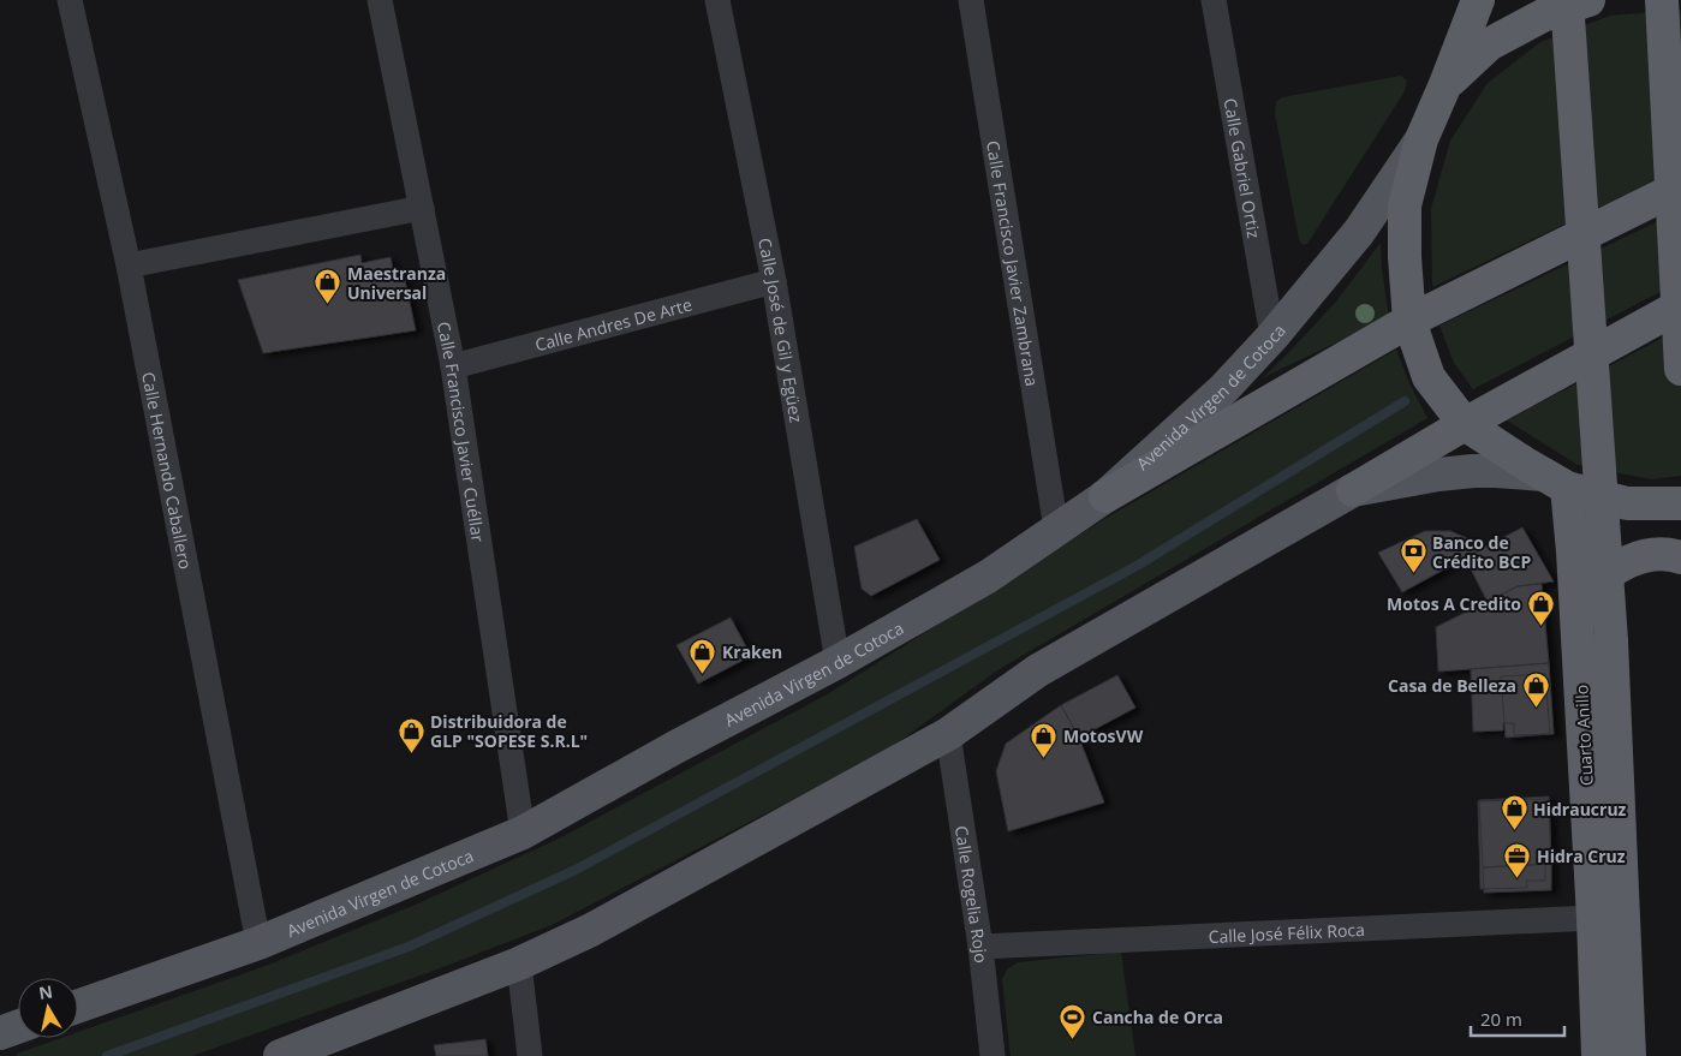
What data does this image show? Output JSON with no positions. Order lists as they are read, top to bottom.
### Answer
{
  "streets": {
    "highway": ["Cuarto Anillo"],
    "main road": ["Avenida Virgen de Cotoca"],
    "street": [
      "Calle Gabriel Ortiz",
      "Calle Francisco Javier Zambrana",
      "Calle Andres De Arte",
      "Calle José de Gil y Egüez",
      "Calle Francisco Javier Cuéllar",
      "Calle Hernando Caballero",
      "Calle Rogelia Rojo",
      "Calle José Félix Roca"
    ]
  },
  "crossings": [
    ["Calle Gabriel Ortiz", "Avenida Virgen de Cotoca"],
    ["Calle Francisco Javier Zambrana", "Avenida Virgen de Cotoca"],
    ["Calle Andres De Arte", "Calle José de Gil y Egüez"],
    ["Calle Andres De Arte", "Calle Francisco Javier Cuéllar"],
    ["Calle José de Gil y Egüez", "Avenida Virgen de Cotoca"],
    ["Avenida Virgen de Cotoca", "Calle Francisco Javier Cuéllar"],
    ["Avenida Virgen de Cotoca", "Calle Hernando Caballero"],
    ["Cuarto Anillo", "Calle José Félix Roca"],
    ["Calle Rogelia Rojo", "Calle José Félix Roca"]
  ],
  "places": {
    "shop": [
      "Maestranza Universal",
      "Motos A Credito",
      "Kraken",
      "Casa de Belleza",
      "Distribuidora de GLP \"SOPESE S.R.L\"",
      "MotosVW",
      "Hidraucruz"
    ],
    "bank": ["Banco de Crédito BCP"],
    "office": ["Hidra Cruz"],
    "sports": ["Cancha de Orca"]
  },
  "scale_bar": "20 m",
  "north": "top"
}
